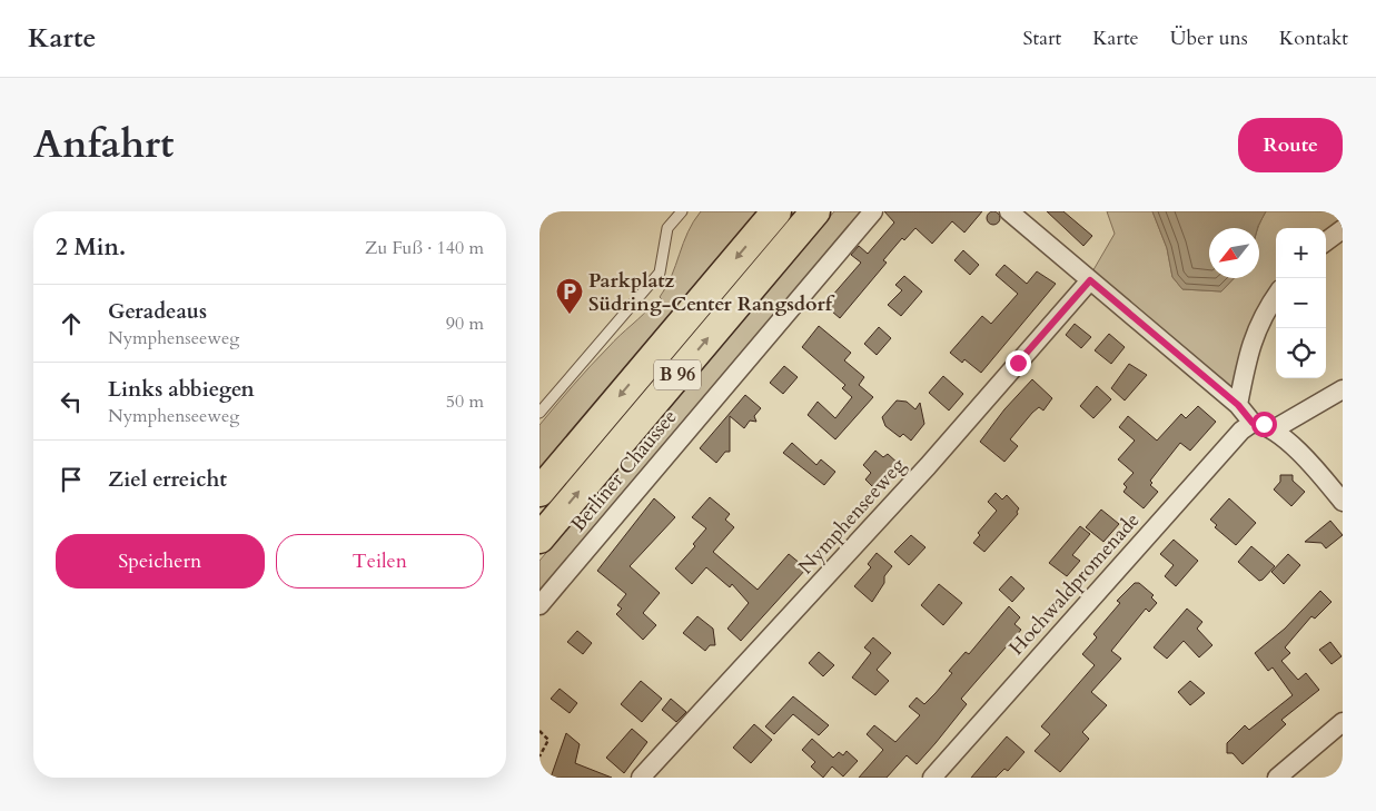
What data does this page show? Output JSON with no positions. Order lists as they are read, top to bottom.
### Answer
{
  "streets": {
    "main road": ["B 96"],
    "street": ["Berliner Chaussee", "Nymphenseeweg", "Hochwaldpromenade"]
  },
  "places": {
    "parking": ["Parkplatz Südring-Center Rangsdorf"]
  },
  "north": "bottom left",
  "page": {
    "header": "Karte",
    "nav": [
      "Start",
      "Karte",
      "Über uns",
      "Kontakt"
    ],
    "title": "Anfahrt",
    "buttons": [
      "Route",
      ["Speichern", "Teilen"]
    ],
    "heading": ["2 Min.", "Zu Fuß · 140 m"],
    "map_buttons": ["+", "−"],
    "list": [
      ["Geradeaus", "Nymphenseeweg", "90 m"],
      ["Links abbiegen", "Nymphenseeweg", "50 m"],
      "Ziel erreicht"
    ]
  }
}
